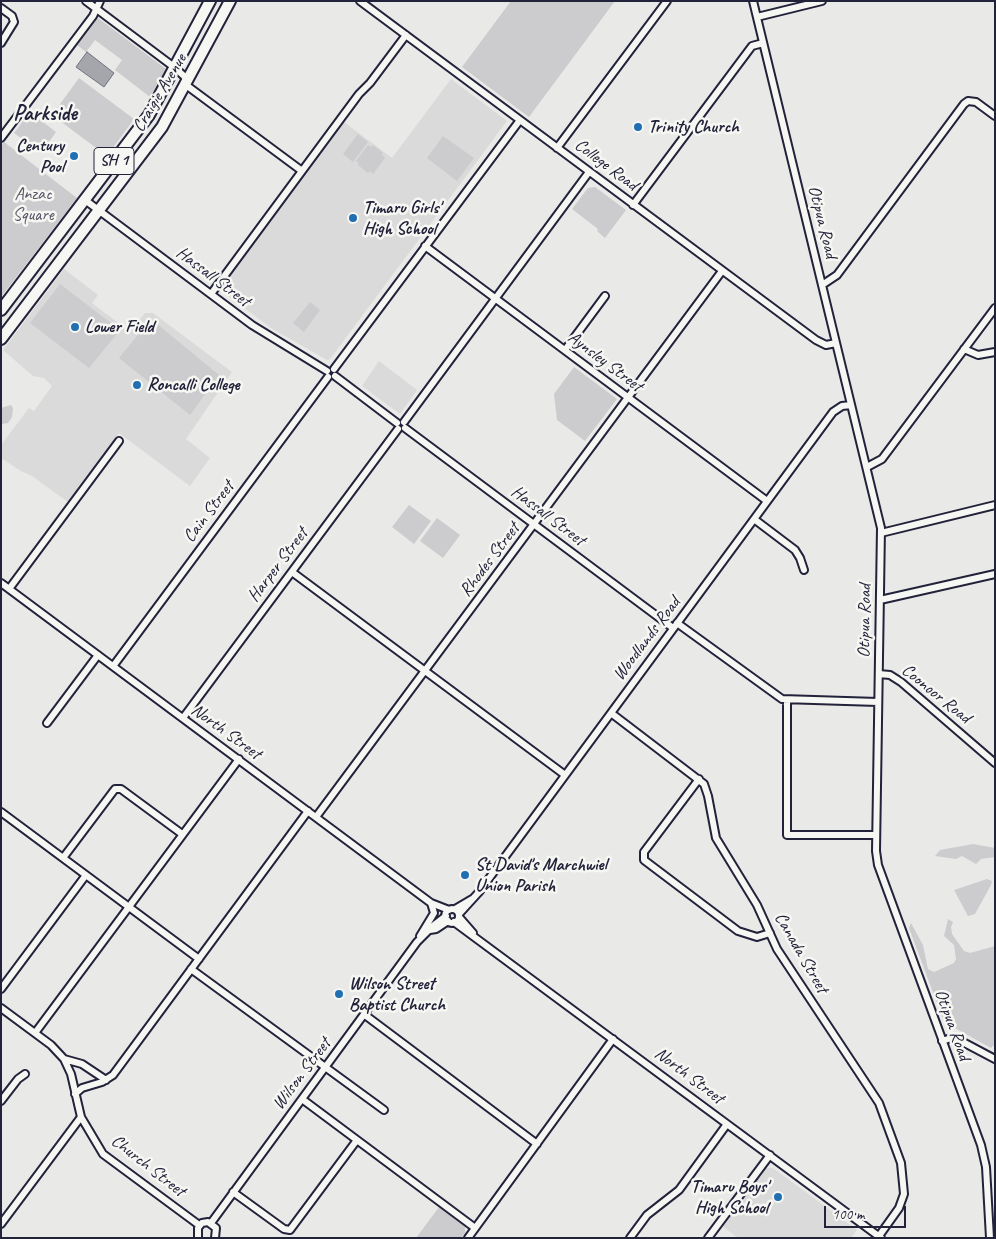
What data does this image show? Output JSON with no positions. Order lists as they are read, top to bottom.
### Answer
{
  "streets": {
    "highway": ["Craigie Avenue", "SH 1"],
    "street": [
      "College Road",
      "Otipua Road",
      "Hassall Street",
      "Aynsley Street",
      "Cain Street",
      "Rhodes Street",
      "Harper Street",
      "Woodlands Road",
      "Coonoor Road",
      "North Street",
      "Canada Street",
      "Wilson Street",
      "Church Street"
    ]
  },
  "crossings": [
    ["Craigie Avenue", "Hassall Street"],
    ["College Road", "Otipua Road"],
    ["College Road", "Cain Street"],
    ["College Road", "Rhodes Street"],
    ["College Road", "Harper Street"],
    ["Otipua Road", "Hassall Street"],
    ["Otipua Road", "Woodlands Road"],
    ["Otipua Road", "Coonoor Road"],
    ["Hassall Street", "Cain Street"],
    ["Hassall Street", "Rhodes Street"],
    ["Hassall Street", "Harper Street"],
    ["Hassall Street", "Woodlands Road"],
    ["Aynsley Street", "Cain Street"],
    ["Aynsley Street", "Rhodes Street"],
    ["Aynsley Street", "Harper Street"],
    ["Aynsley Street", "Woodlands Road"],
    ["Cain Street", "North Street"],
    ["Rhodes Street", "North Street"],
    ["Harper Street", "North Street"],
    ["Woodlands Road", "North Street"],
    ["Woodlands Road", "Canada Street"],
    ["Woodlands Road", "Wilson Street"],
    ["North Street", "Canada Street"],
    ["North Street", "Wilson Street"]
  ],
  "districts": ["Parkside"],
  "parks": ["Anzac Square"],
  "places": [
    "Trinity Church",
    "Century Pool",
    "Timaru Girls' High School",
    "Lower Field",
    "Roncalli College",
    "St David's Marchwiel Union Parish",
    "Wilson Street Baptist Church",
    "Timaru Boys' High School"
  ],
  "scale_bar": "100 m"
}
